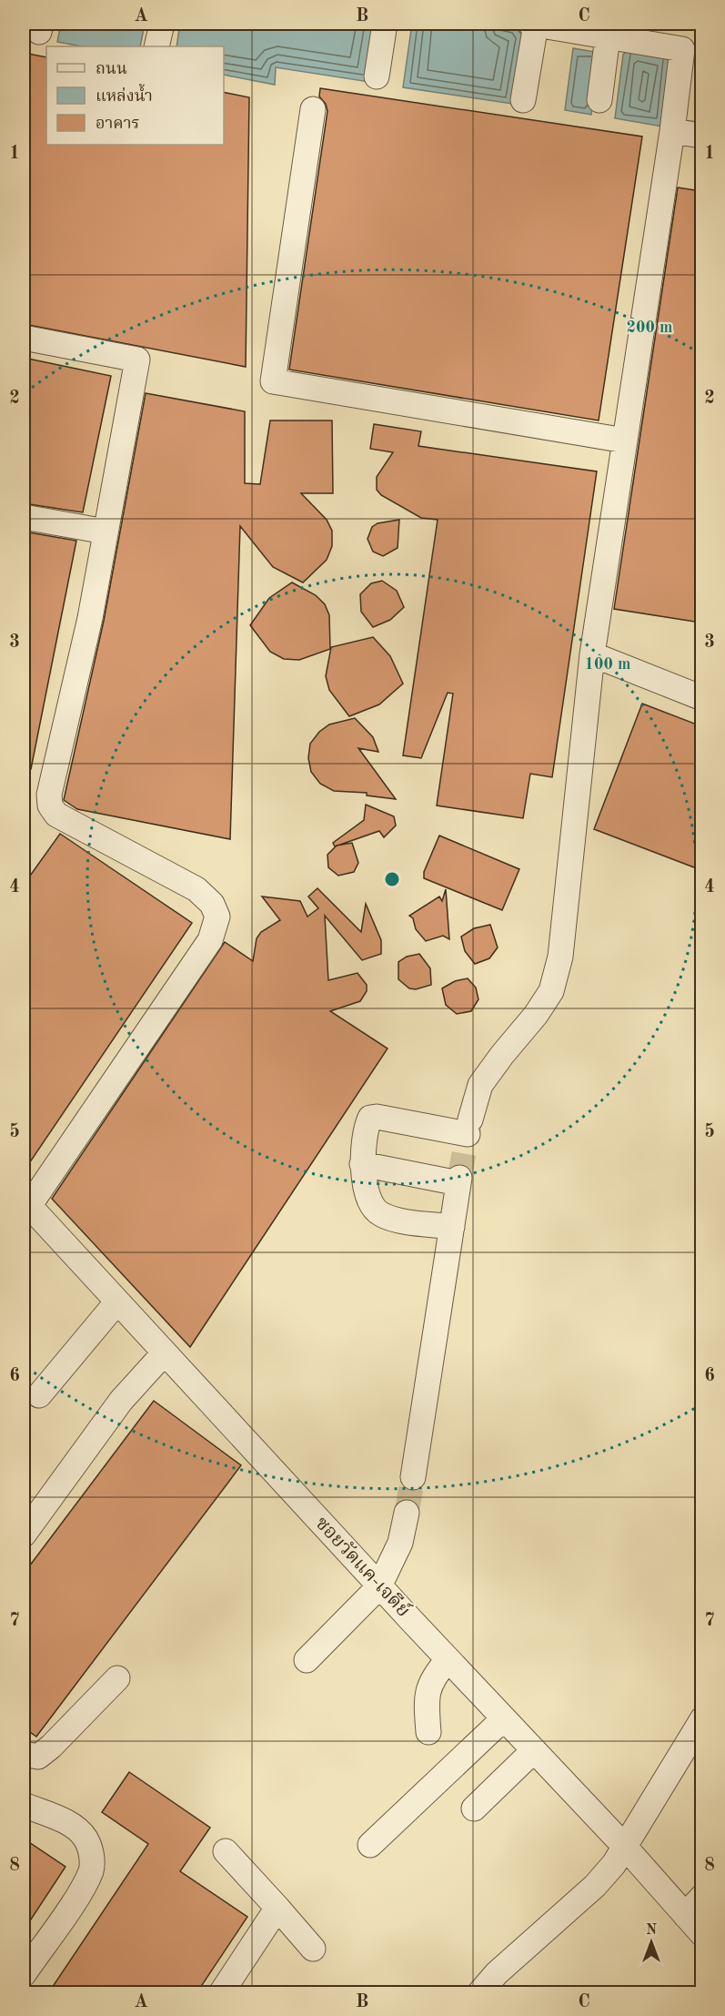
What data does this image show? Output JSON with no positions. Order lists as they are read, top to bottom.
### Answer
{
  "streets": {
    "street": ["ซอยวัดแค-เจดีย์"]
  },
  "legend": ["ถนน", "แหล่งน้ำ", "อาคาร"],
  "north": "top",
  "grid": {
    "columns": ["A", "B", "C"],
    "rows": [
      "1",
      "2",
      "3",
      "4",
      "5",
      "6",
      "7",
      "8"
    ]
  },
  "rings": ["200 m", "100 m"]
}
